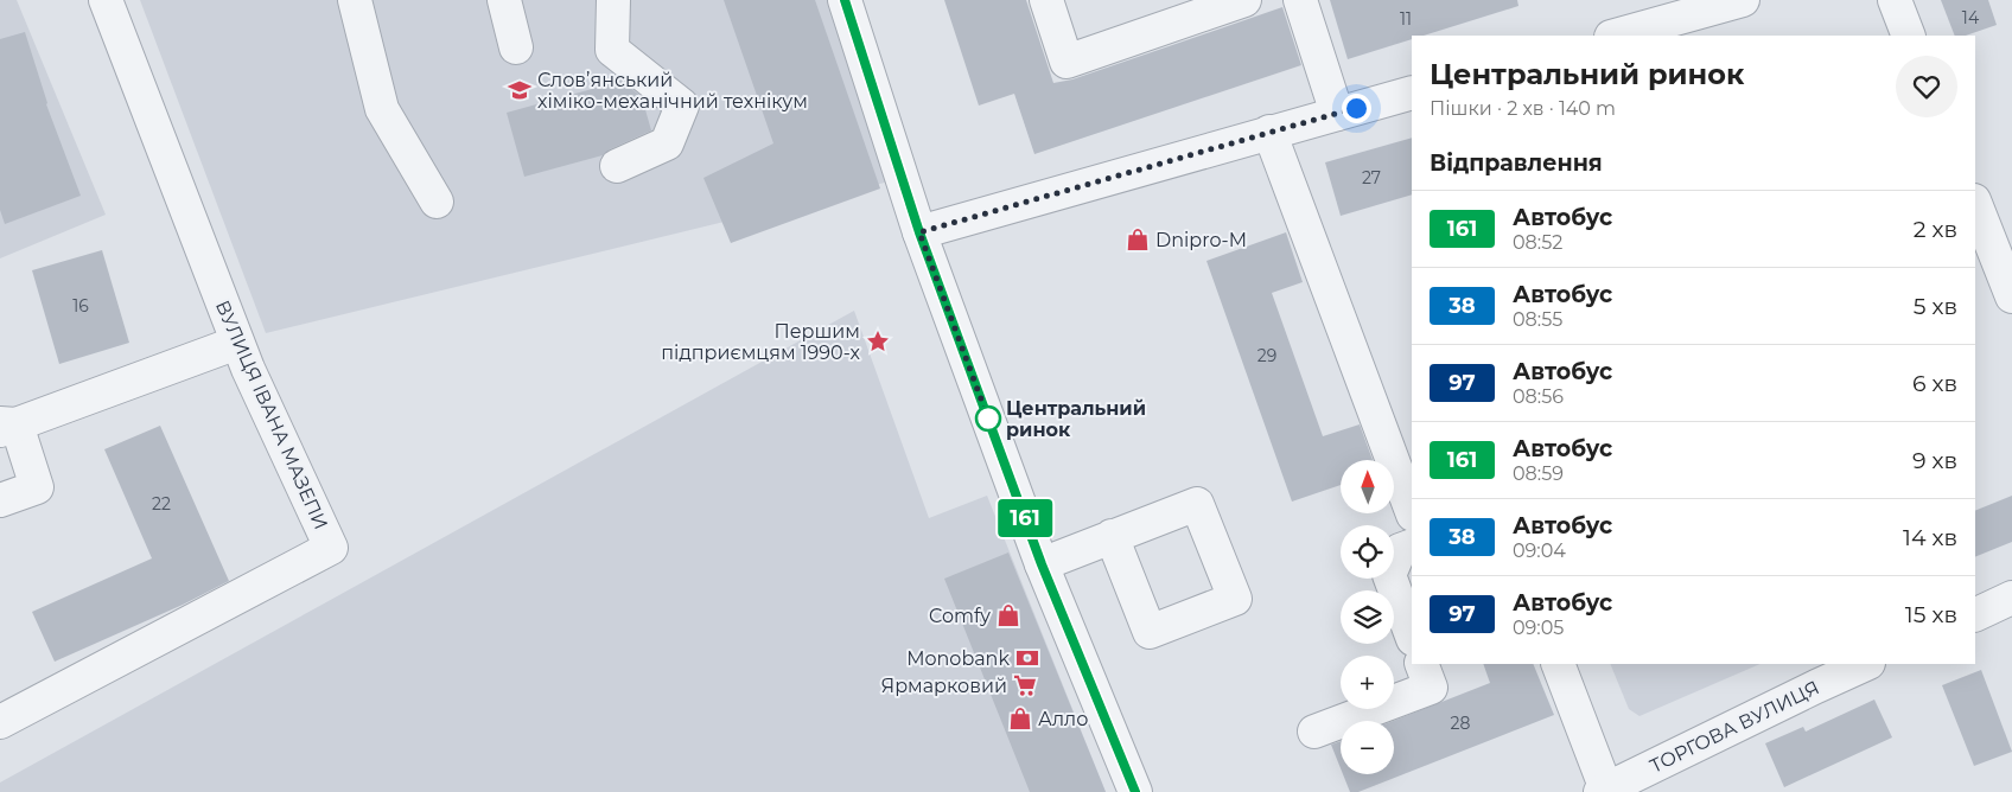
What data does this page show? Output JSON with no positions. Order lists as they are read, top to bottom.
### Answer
{
  "streets": {
    "street": ["ВУЛИЦЯ ІВАНА МАЗЕПИ", "ТОРГОВА ВУЛИЦЯ"]
  },
  "places": {
    "school or university": ["Слов’янський хіміко-механічний технікум"],
    "shop": ["Dnipro-M", "Comfy", "Алло"],
    "place": ["Першим підприємцям 1990-х"],
    "other": ["Центральний ринок"],
    "bank": ["Monobank"],
    "supermarket": ["Ярмарковий"]
  },
  "lines": ["bus line 161"],
  "house_numbers": [
    "14",
    "11",
    "27",
    "16",
    "29",
    "22",
    "28"
  ],
  "north": "top",
  "page": {
    "on_map": "161",
    "heading": [
      ["Центральний ринок", "Пішки · 2 хв · 140 m"],
      "Відправлення"
    ],
    "list": [
      {
        "mark": "161",
        "name": "Автобус",
        "note": "08:52",
        "value": "2 хв"
      },
      {
        "mark": "38",
        "name": "Автобус",
        "note": "08:55",
        "value": "5 хв"
      },
      {
        "mark": "97",
        "name": "Автобус",
        "note": "08:56",
        "value": "6 хв"
      },
      {
        "mark": "161",
        "name": "Автобус",
        "note": "08:59",
        "value": "9 хв"
      },
      {
        "mark": "38",
        "name": "Автобус",
        "note": "09:04",
        "value": "14 хв"
      },
      {
        "mark": "97",
        "name": "Автобус",
        "note": "09:05",
        "value": "15 хв"
      }
    ],
    "map_buttons": ["+", "−"]
  }
}
